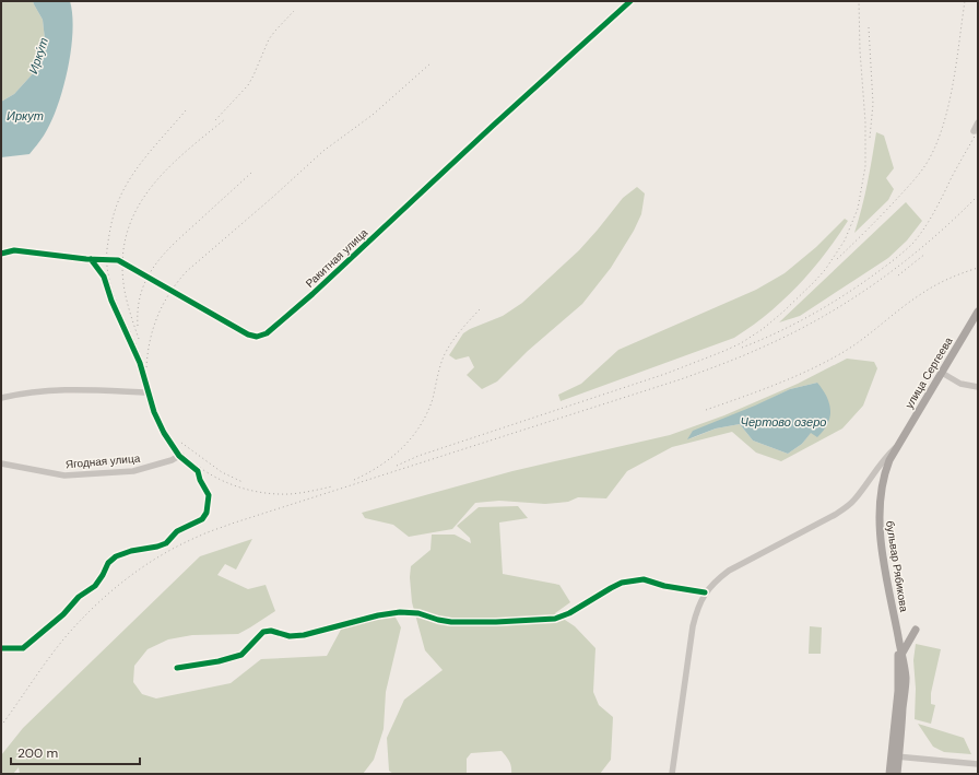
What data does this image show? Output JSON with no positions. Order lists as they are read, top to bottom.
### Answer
{
  "streets": {
    "main road": ["улица Сергеева", "бульвар Рябикова"],
    "street": ["Ракитная улица", "Ягодная улица"]
  },
  "crossings": [
    ["улица Сергеева", "бульвар Рябикова"]
  ],
  "water": ["Ирку́т", "Иркут", "Чертово озеро"],
  "scale_bar": "200 m"
}
